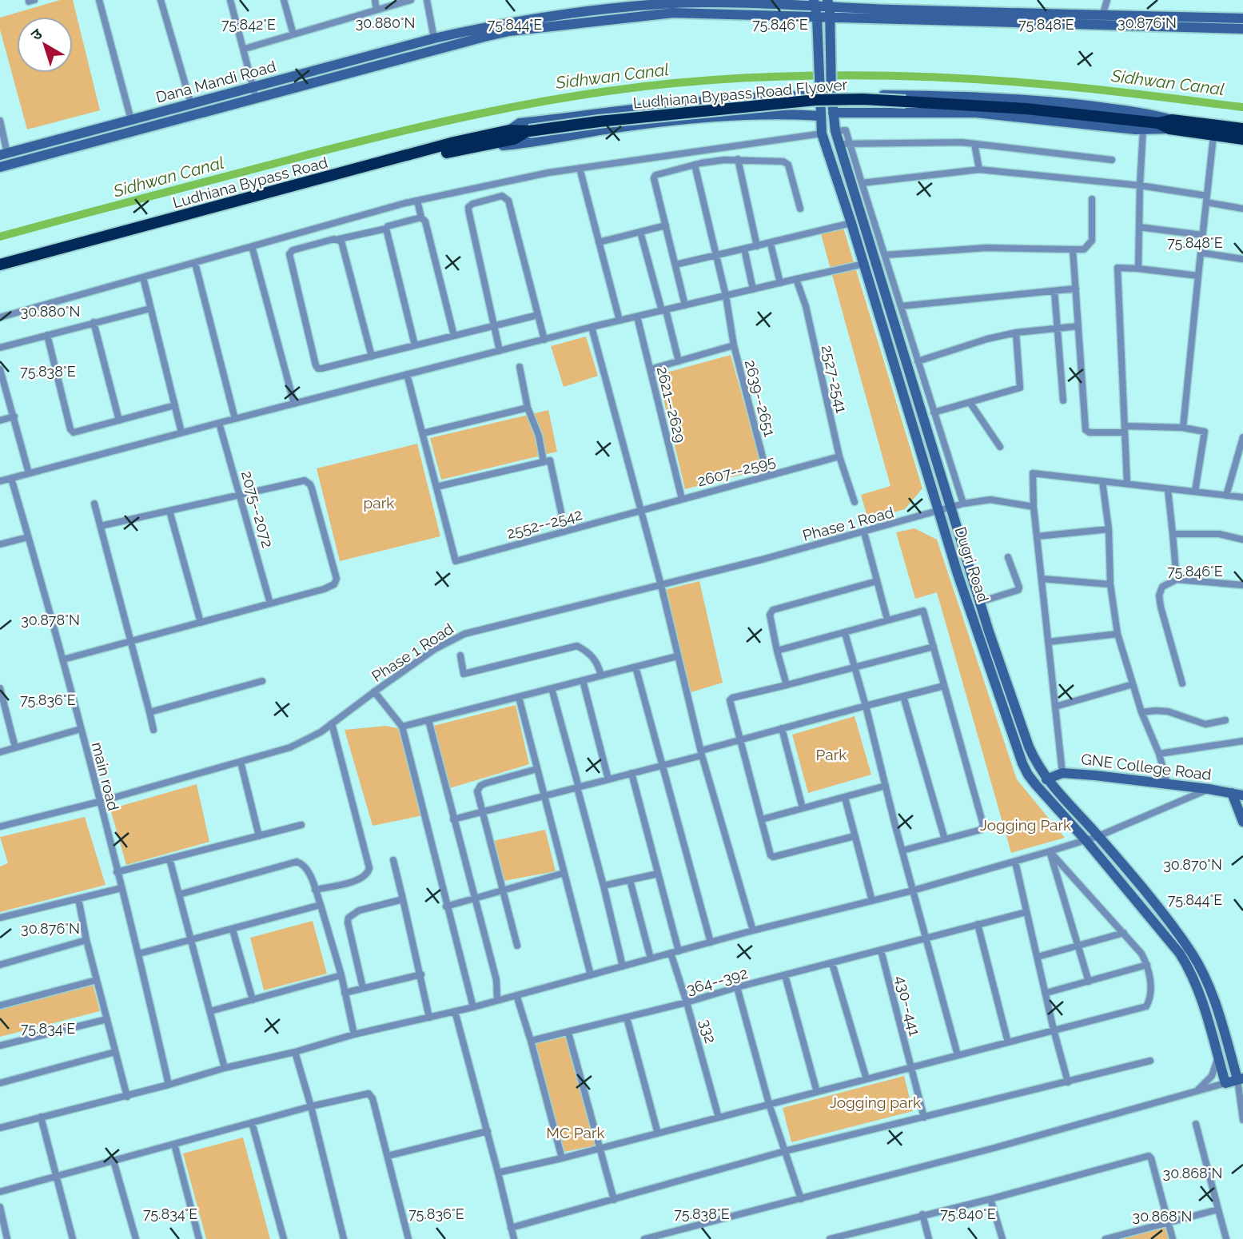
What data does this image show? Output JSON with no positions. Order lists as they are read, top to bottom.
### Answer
{
  "streets": {
    "highway": ["Ludhiana Bypass Road Flyover", "Ludhiana Bypass Road"],
    "street": [
      "Dana Mandi Road",
      "2527-2541",
      "2639--2651",
      "2621--2629",
      "2607--2595",
      "2075--2072",
      "2552--2542",
      "Phase 1 Road",
      "Dugri Road",
      "GNE College Road",
      "main road",
      "364--392",
      "430--441",
      "332"
    ]
  },
  "crossings": [
    ["Dana Mandi Road", "Dugri Road"],
    ["Ludhiana Bypass Road Flyover", "Ludhiana Bypass Road"],
    ["2527-2541", "2607--2595"],
    ["2639--2651", "2621--2629"],
    ["2639--2651", "2607--2595"],
    ["2621--2629", "2607--2595"],
    ["2607--2595", "2552--2542"],
    ["Phase 1 Road", "Dugri Road"],
    ["Phase 1 Road", "main road"],
    ["Dugri Road", "GNE College Road"],
    ["364--392", "430--441"],
    ["364--392", "332"]
  ],
  "water": ["Sidhwan Canal"],
  "parks": [
    "park",
    "Park",
    "Jogging Park",
    "Jogging park",
    "MC Park"
  ],
  "north": "top left",
  "coordinates": [
    "30.880°N",
    "30.876°N",
    "75.842°E",
    "75.844°E",
    "75.846°E",
    "75.848°E",
    "75.838°E",
    "30.878°N",
    "75.836°E",
    "30.870°N",
    "75.834°E",
    "30.868°N",
    "75.840°E"
  ]
}
